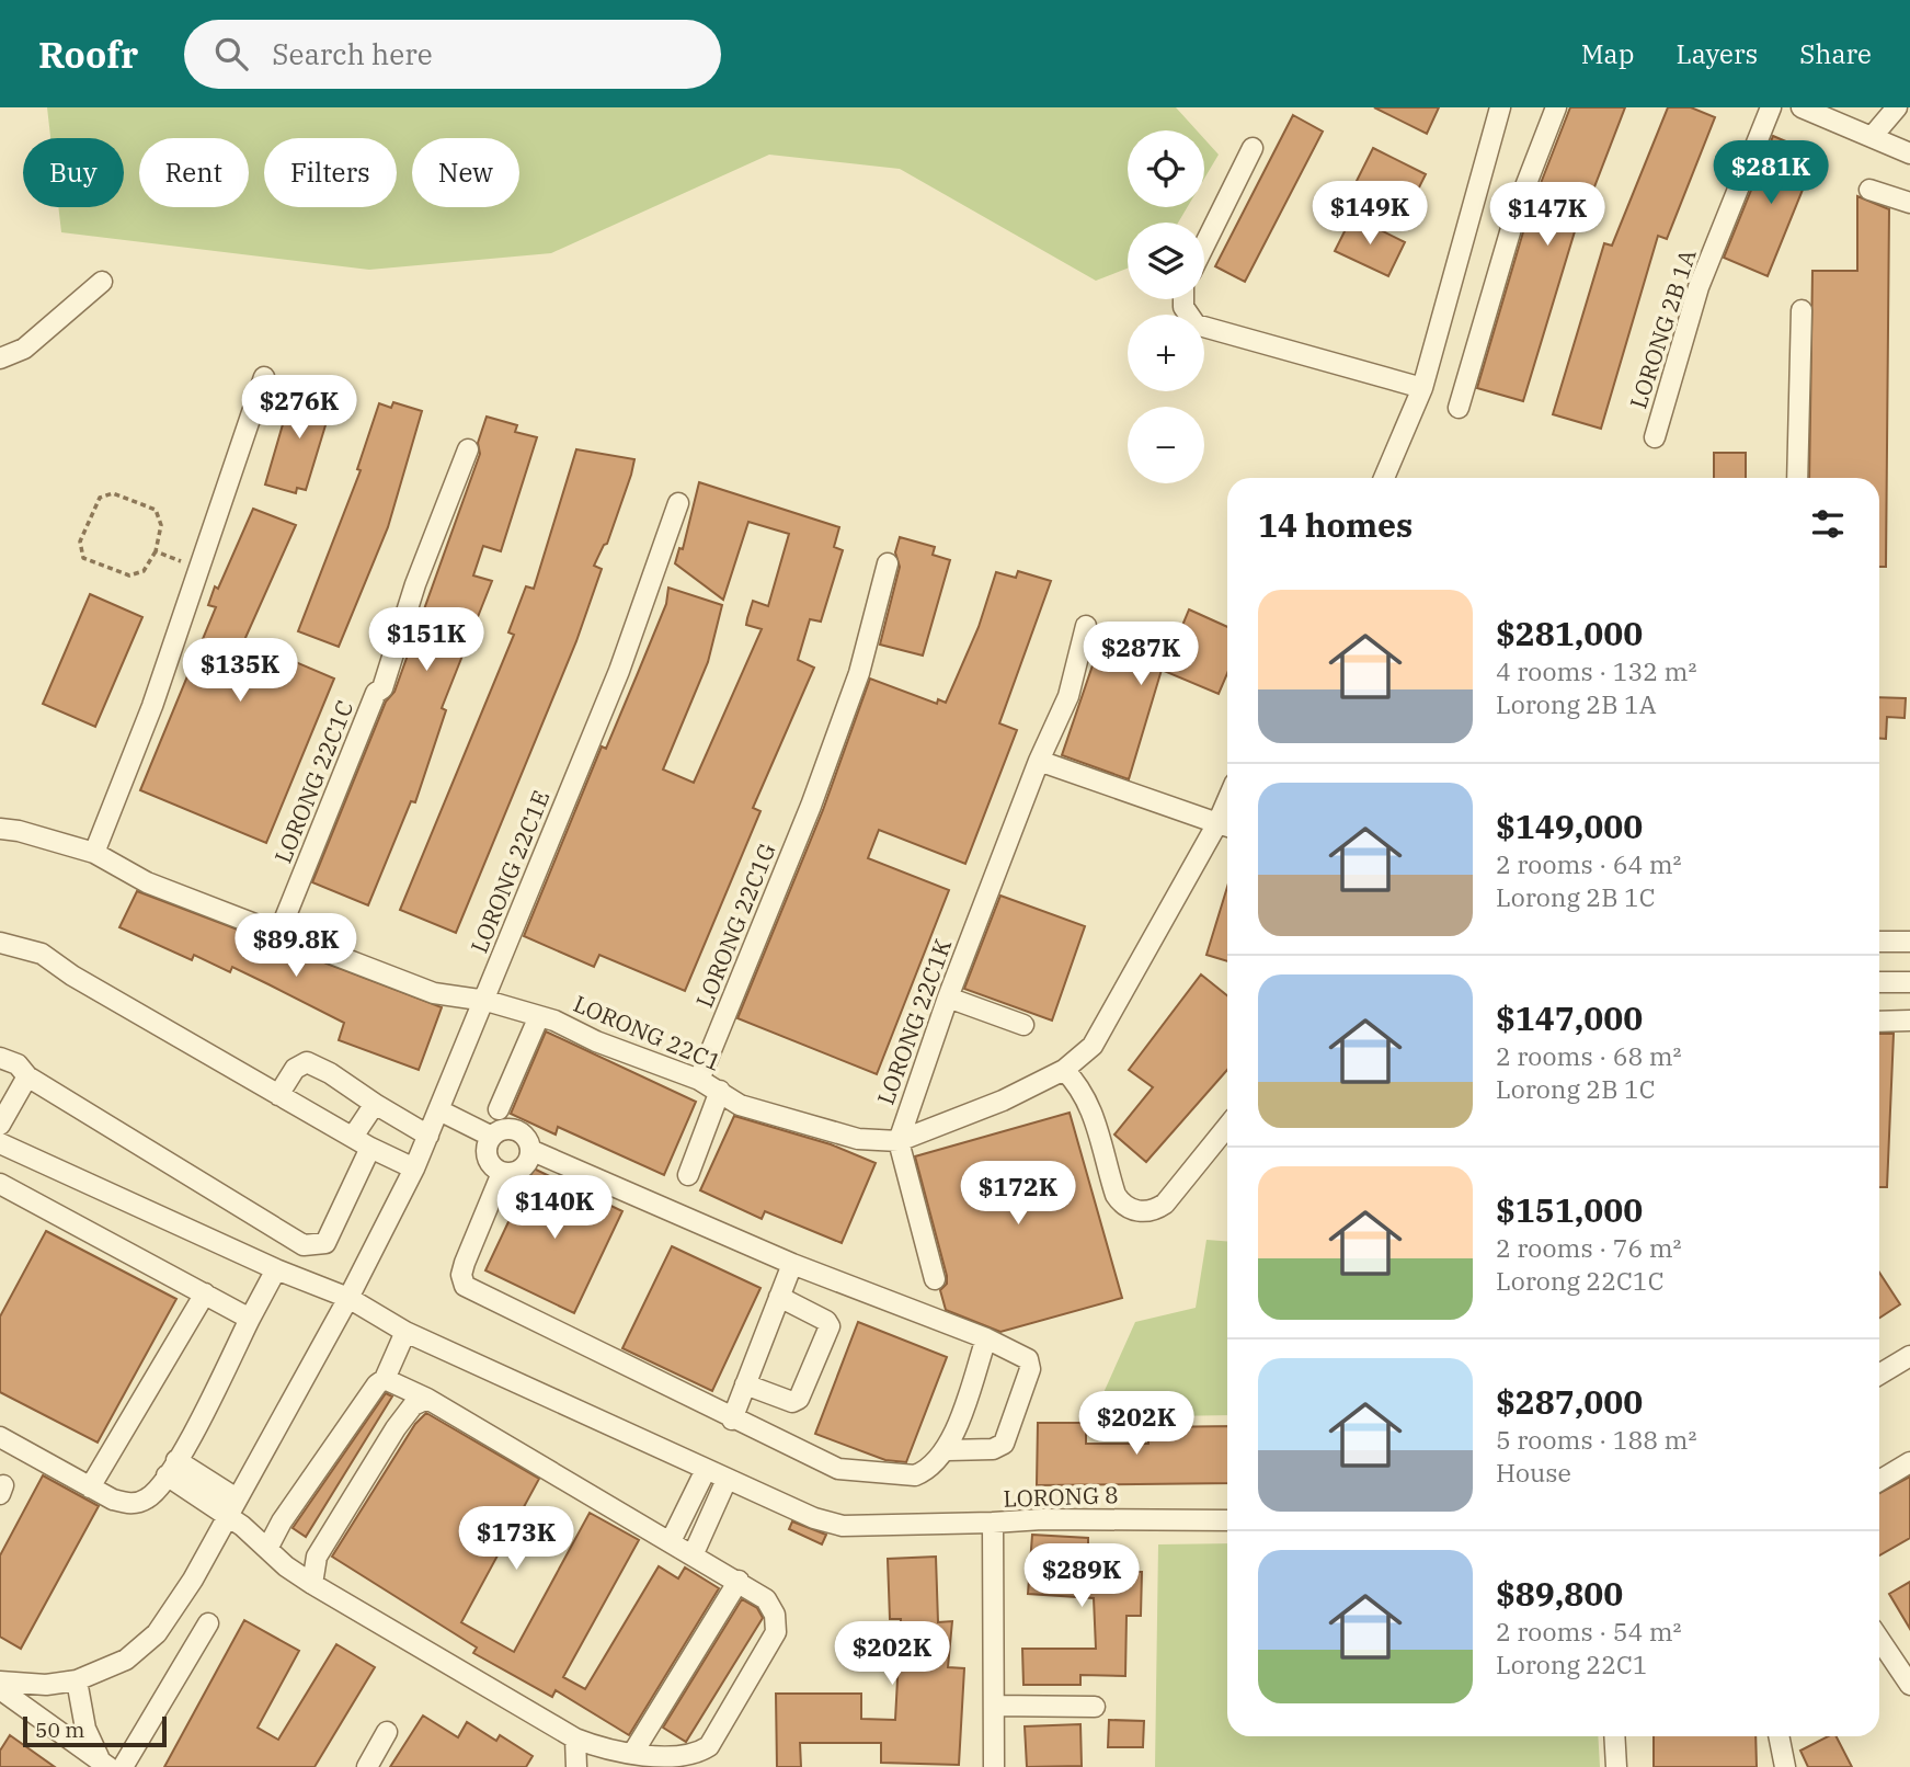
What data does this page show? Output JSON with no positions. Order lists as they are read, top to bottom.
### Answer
{
  "streets": {
    "street": [
      "LORONG 2B 1A",
      "LORONG 22C1C",
      "LORONG 22C1E",
      "LORONG 22C1G",
      "LORONG 22C1K",
      "LORONG 22C1",
      "LORONG 8"
    ]
  },
  "crossings": [
    ["LORONG 22C1C", "LORONG 22C1"],
    ["LORONG 22C1E", "LORONG 22C1"],
    ["LORONG 22C1G", "LORONG 22C1"],
    ["LORONG 22C1K", "LORONG 22C1"]
  ],
  "scale_bar": "50 m",
  "page": {
    "header": "Roofr",
    "search": "Search here",
    "nav": ["Map", "Layers", "Share"],
    "map_buttons": ["+", "−"],
    "chip": [
      "Buy",
      "Rent",
      "Filters",
      "New"
    ],
    "price": [
      "$281K",
      "$149K",
      "$147K",
      "$276K",
      "$151K",
      "$287K",
      "$135K",
      "$89.8K",
      "$172K",
      "$140K",
      "$202K",
      "$173K",
      "$289K",
      "$202K"
    ],
    "heading": "14 homes",
    "list": [
      {
        "name": "$281,000",
        "note": "4 rooms · 132 m² · Lorong 2B 1A"
      },
      {
        "name": "$149,000",
        "note": "2 rooms · 64 m² · Lorong 2B 1C"
      },
      {
        "name": "$147,000",
        "note": "2 rooms · 68 m² · Lorong 2B 1C"
      },
      {
        "name": "$151,000",
        "note": "2 rooms · 76 m² · Lorong 22C1C"
      },
      {
        "name": "$287,000",
        "note": "5 rooms · 188 m² · House"
      },
      {
        "name": "$89,800",
        "note": "2 rooms · 54 m² · Lorong 22C1"
      }
    ],
    "scale": "50 m"
  }
}
